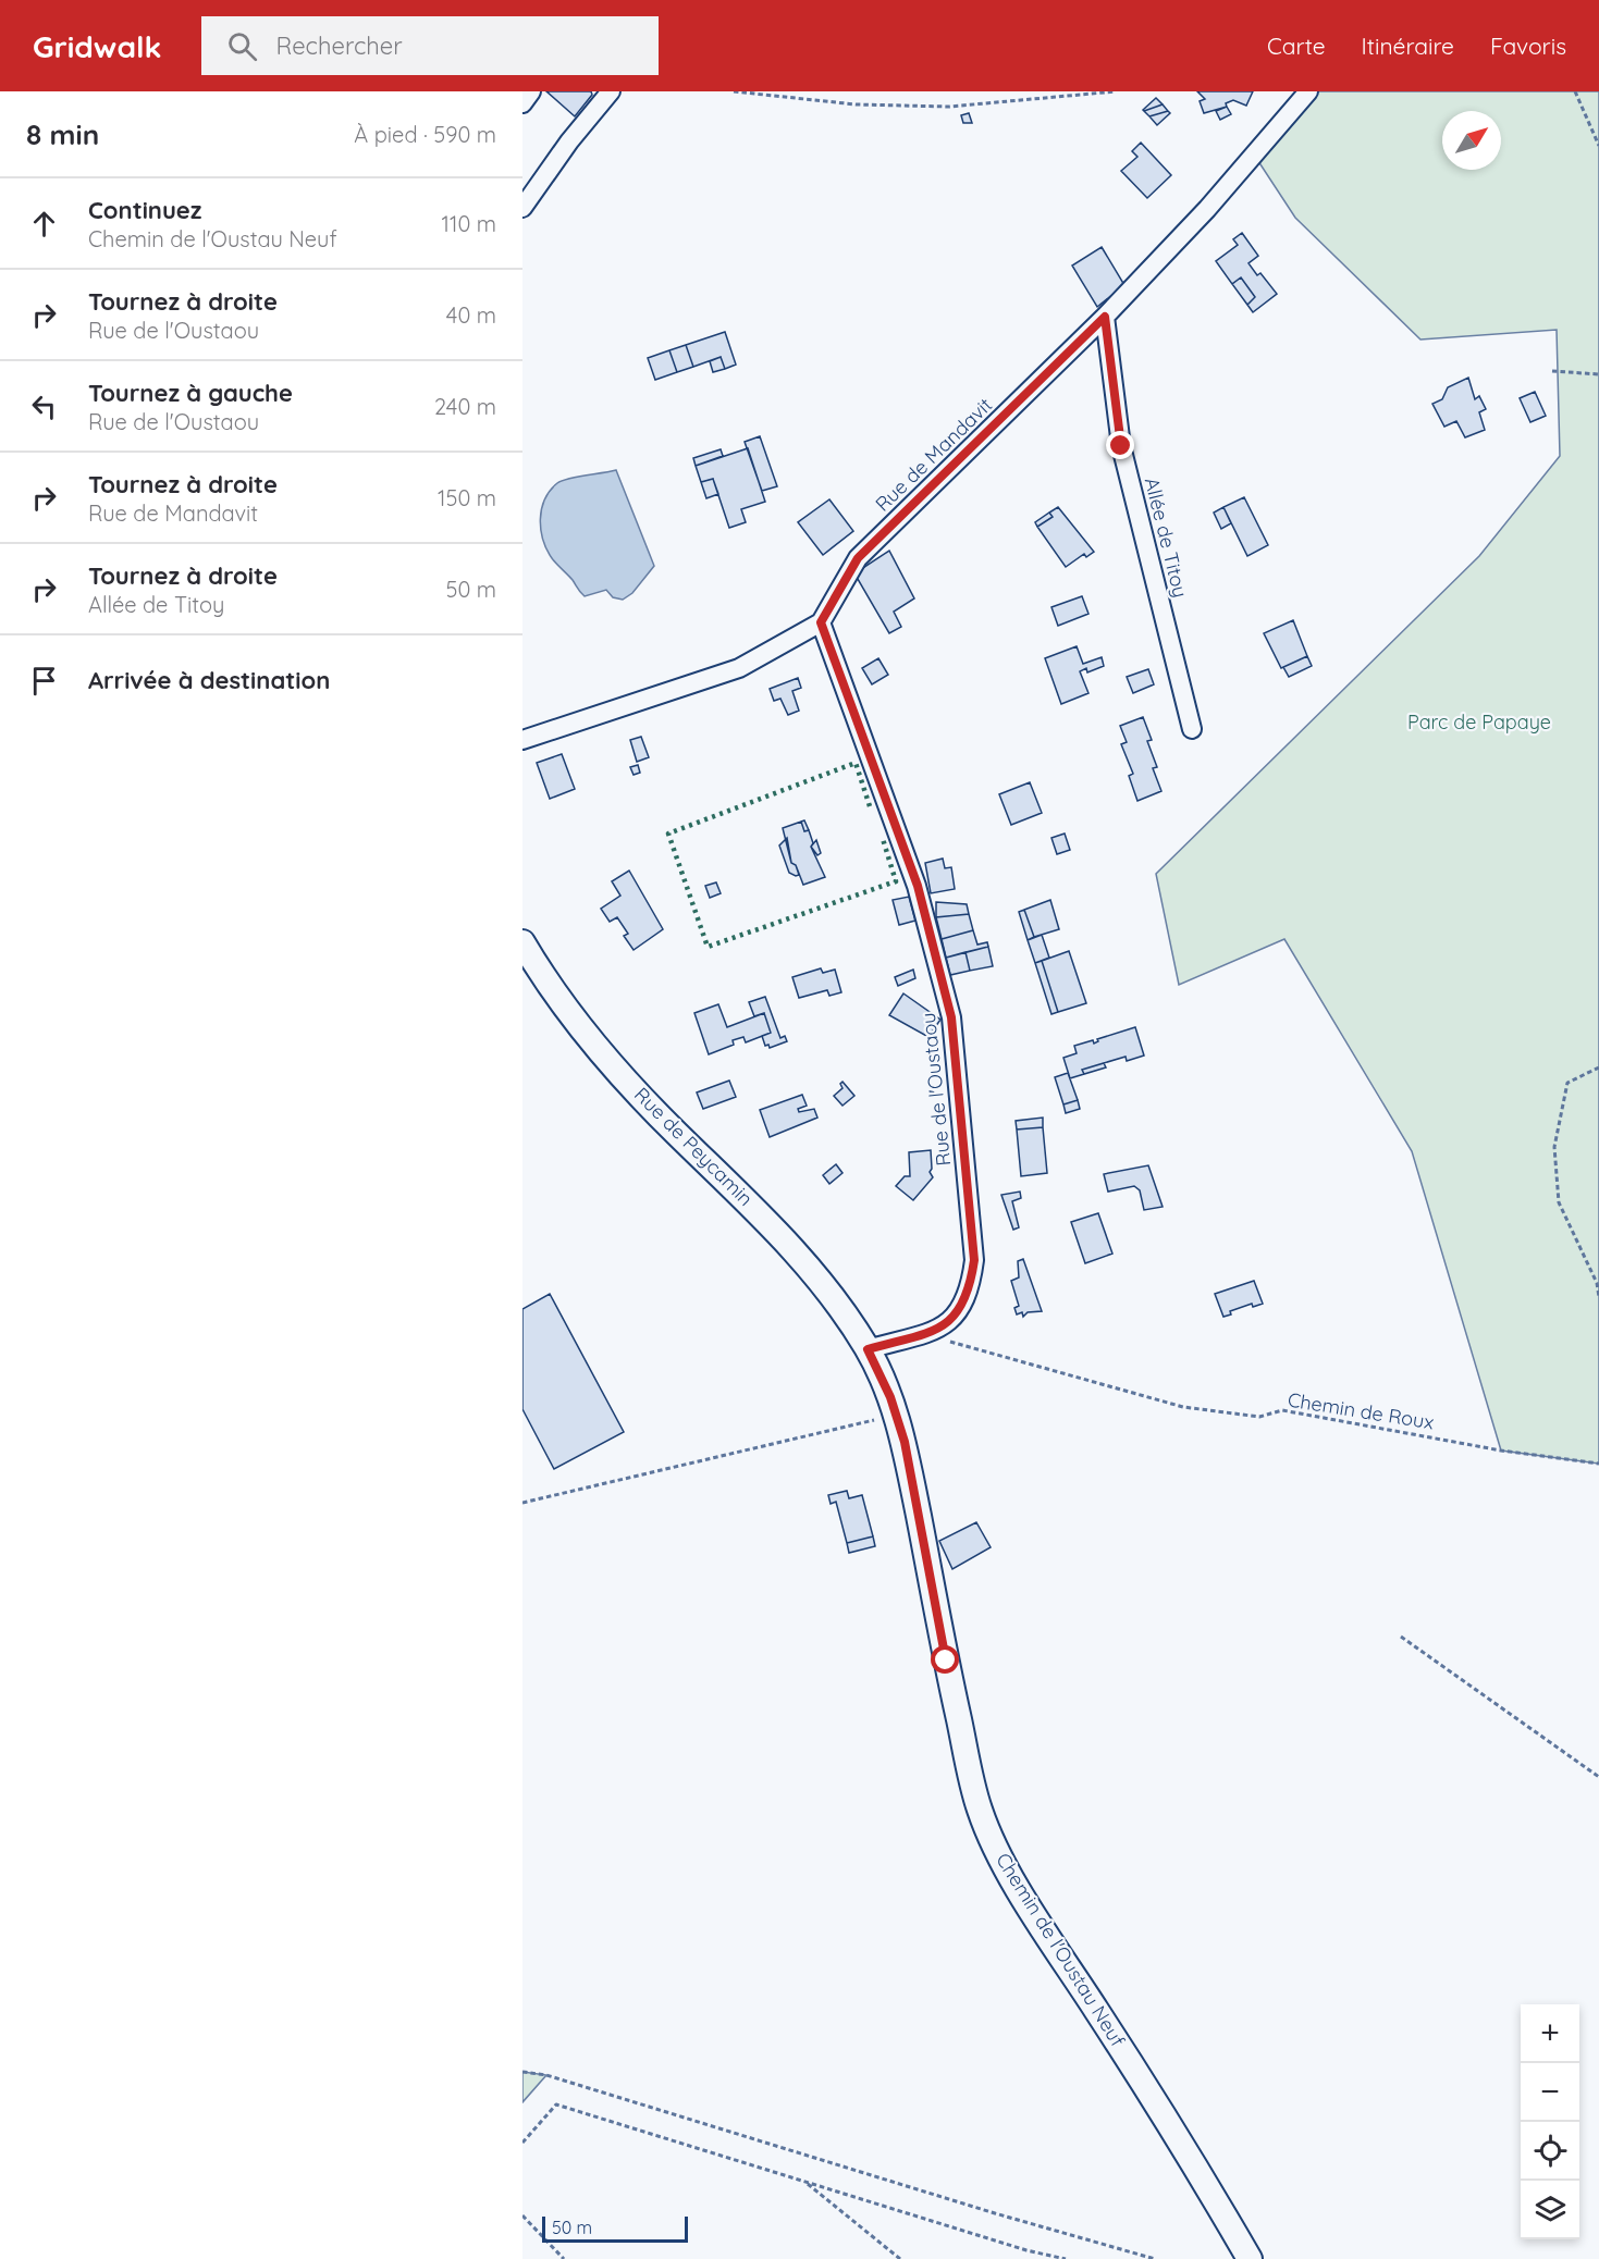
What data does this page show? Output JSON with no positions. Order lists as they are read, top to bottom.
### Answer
{
  "streets": {
    "street": [
      "Rue de Mandavit",
      "Allée de Titoy",
      "Rue de l'Oustaou",
      "Rue de Peycamin",
      "Chemin de l'Oustau Neuf"
    ],
    "path": ["Chemin de Roux"]
  },
  "crossings": [
    ["Rue de Mandavit", "Allée de Titoy"],
    ["Rue de Mandavit", "Rue de l'Oustaou"],
    ["Rue de l'Oustaou", "Rue de Peycamin"],
    ["Rue de l'Oustaou", "Chemin de Roux"],
    ["Rue de l'Oustaou", "Chemin de l'Oustau Neuf"],
    ["Rue de Peycamin", "Chemin de l'Oustau Neuf"]
  ],
  "parks": ["Parc de Papaye"],
  "scale_bar": "50 m",
  "north": "top right",
  "page": {
    "header": "Gridwalk",
    "search": "Rechercher",
    "nav": ["Carte", "Itinéraire", "Favoris"],
    "heading": ["8 min", "À pied · 590 m"],
    "list": [
      ["Continuez", "Chemin de l'Oustau Neuf", "110 m"],
      ["Tournez à droite", "Rue de l'Oustaou", "40 m"],
      ["Tournez à gauche", "Rue de l'Oustaou", "240 m"],
      ["Tournez à droite", "Rue de Mandavit", "150 m"],
      ["Tournez à droite", "Allée de Titoy", "50 m"],
      "Arrivée à destination"
    ],
    "map_buttons": ["+", "−"],
    "scale": "50 m"
  }
}
